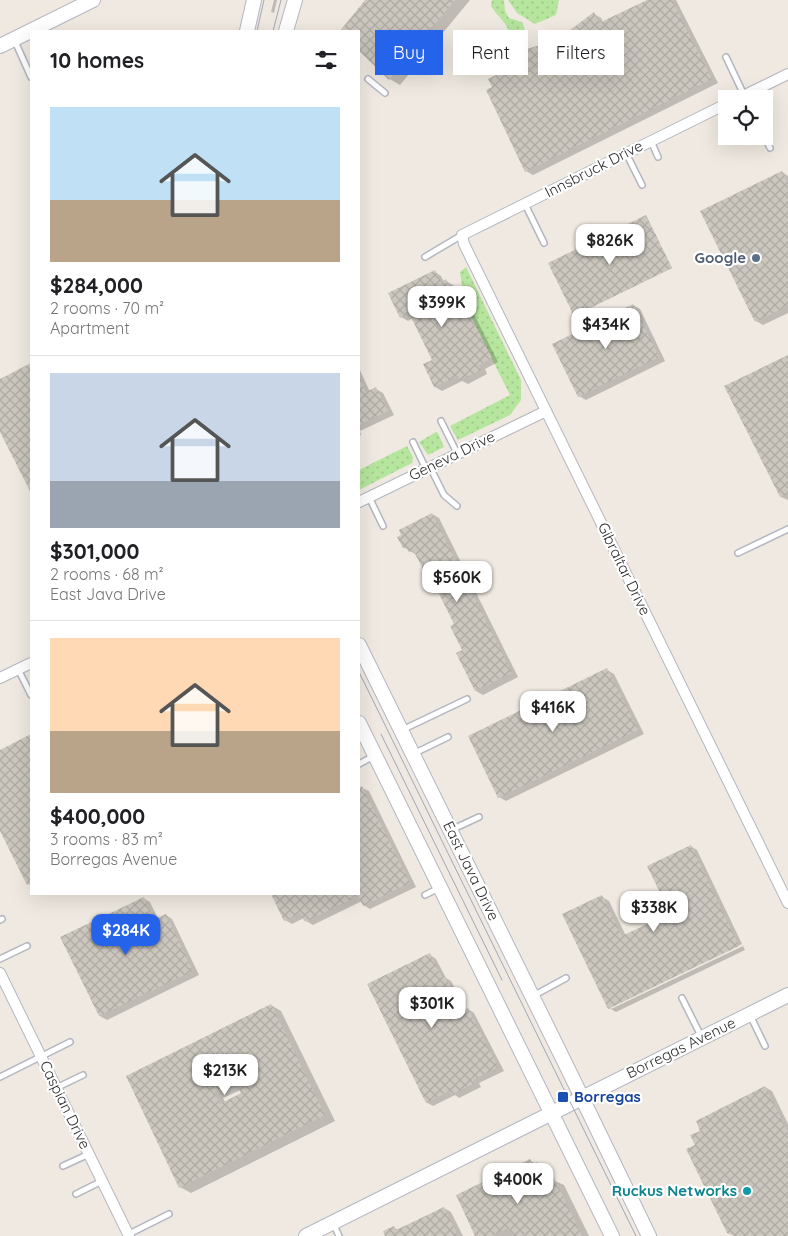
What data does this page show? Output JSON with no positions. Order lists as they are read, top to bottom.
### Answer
{
  "streets": {
    "main road": ["East Java Drive", "Borregas Avenue"],
    "street": [
      "Innsbruck Drive",
      "Geneva Drive",
      "Gibraltar Drive",
      "Caspian Drive"
    ]
  },
  "crossings": [
    ["Innsbruck Drive", "Gibraltar Drive"],
    ["Geneva Drive", "Gibraltar Drive"],
    ["East Java Drive", "Borregas Avenue"]
  ],
  "places": {
    "other": ["Google", "Ruckus Networks"],
    "transit": ["Borregas"]
  },
  "page": {
    "chip": ["Buy", "Rent", "Filters"],
    "heading": "10 homes",
    "list": [
      {
        "name": "$284,000",
        "note": "2 rooms · 70 m² · Apartment"
      },
      {
        "name": "$301,000",
        "note": "2 rooms · 68 m² · East Java Drive"
      },
      {
        "name": "$400,000",
        "note": "3 rooms · 83 m² · Borregas Avenue"
      }
    ],
    "price": [
      "$826K",
      "$399K",
      "$434K",
      "$560K",
      "$416K",
      "$338K",
      "$284K",
      "$301K",
      "$213K",
      "$400K"
    ]
  }
}
